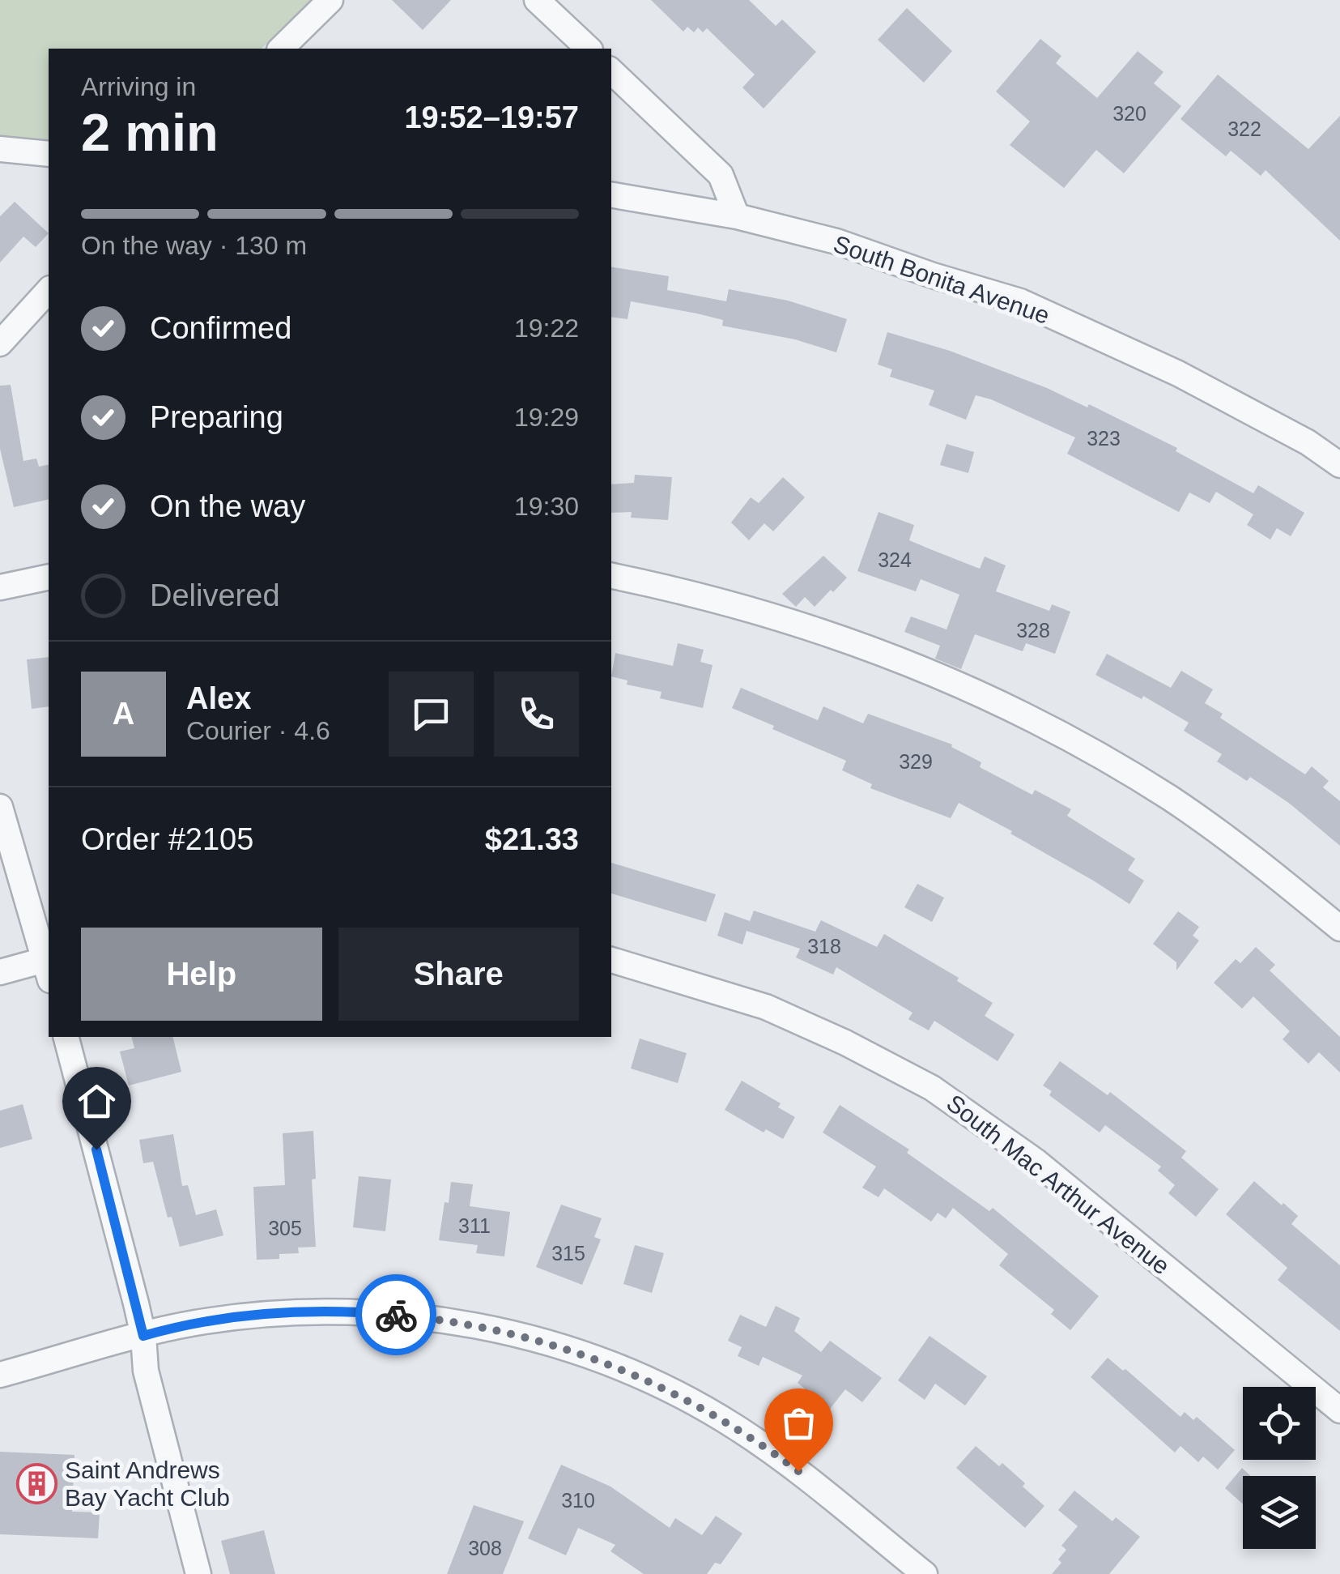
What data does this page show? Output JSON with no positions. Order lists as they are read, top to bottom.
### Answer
{
  "streets": {
    "street": ["South Bonita Avenue", "South Mac Arthur Avenue"]
  },
  "places": {
    "building": ["Saint Andrews Bay Yacht Club"]
  },
  "house_numbers": [
    "320",
    "322",
    "323",
    "324",
    "328",
    "329",
    "318",
    "311",
    "305",
    "315",
    "310",
    "308"
  ],
  "page": {
    "heading": ["2 min", "Arriving in", "19:52–19:57"],
    "panel": [
      "Alex",
      "Courier · 4.6",
      "Order #2105",
      "$21.33"
    ],
    "bar": "On the way · 130 m",
    "list": [
      ["Confirmed", "19:22"],
      ["Preparing", "19:29"],
      ["On the way", "19:30"],
      "Delivered"
    ],
    "round": "A",
    "buttons": ["Help", "Share"]
  }
}
